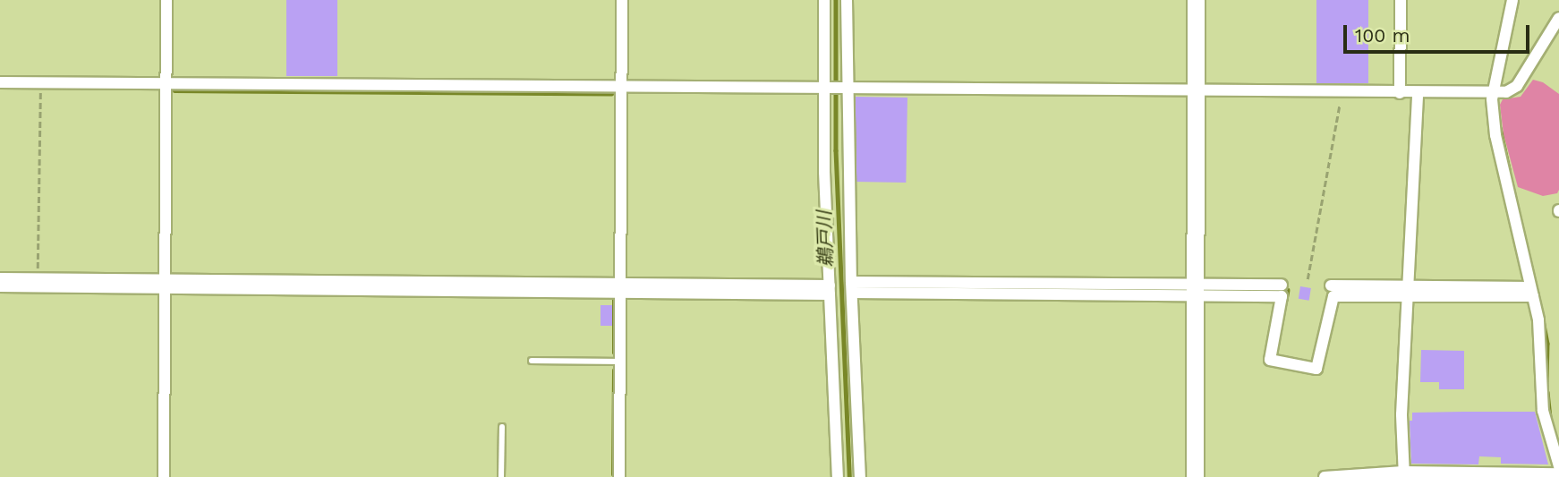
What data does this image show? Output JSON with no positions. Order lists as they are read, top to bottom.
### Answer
{
  "water": ["鵜戸川"],
  "scale_bar": "100 m"
}
